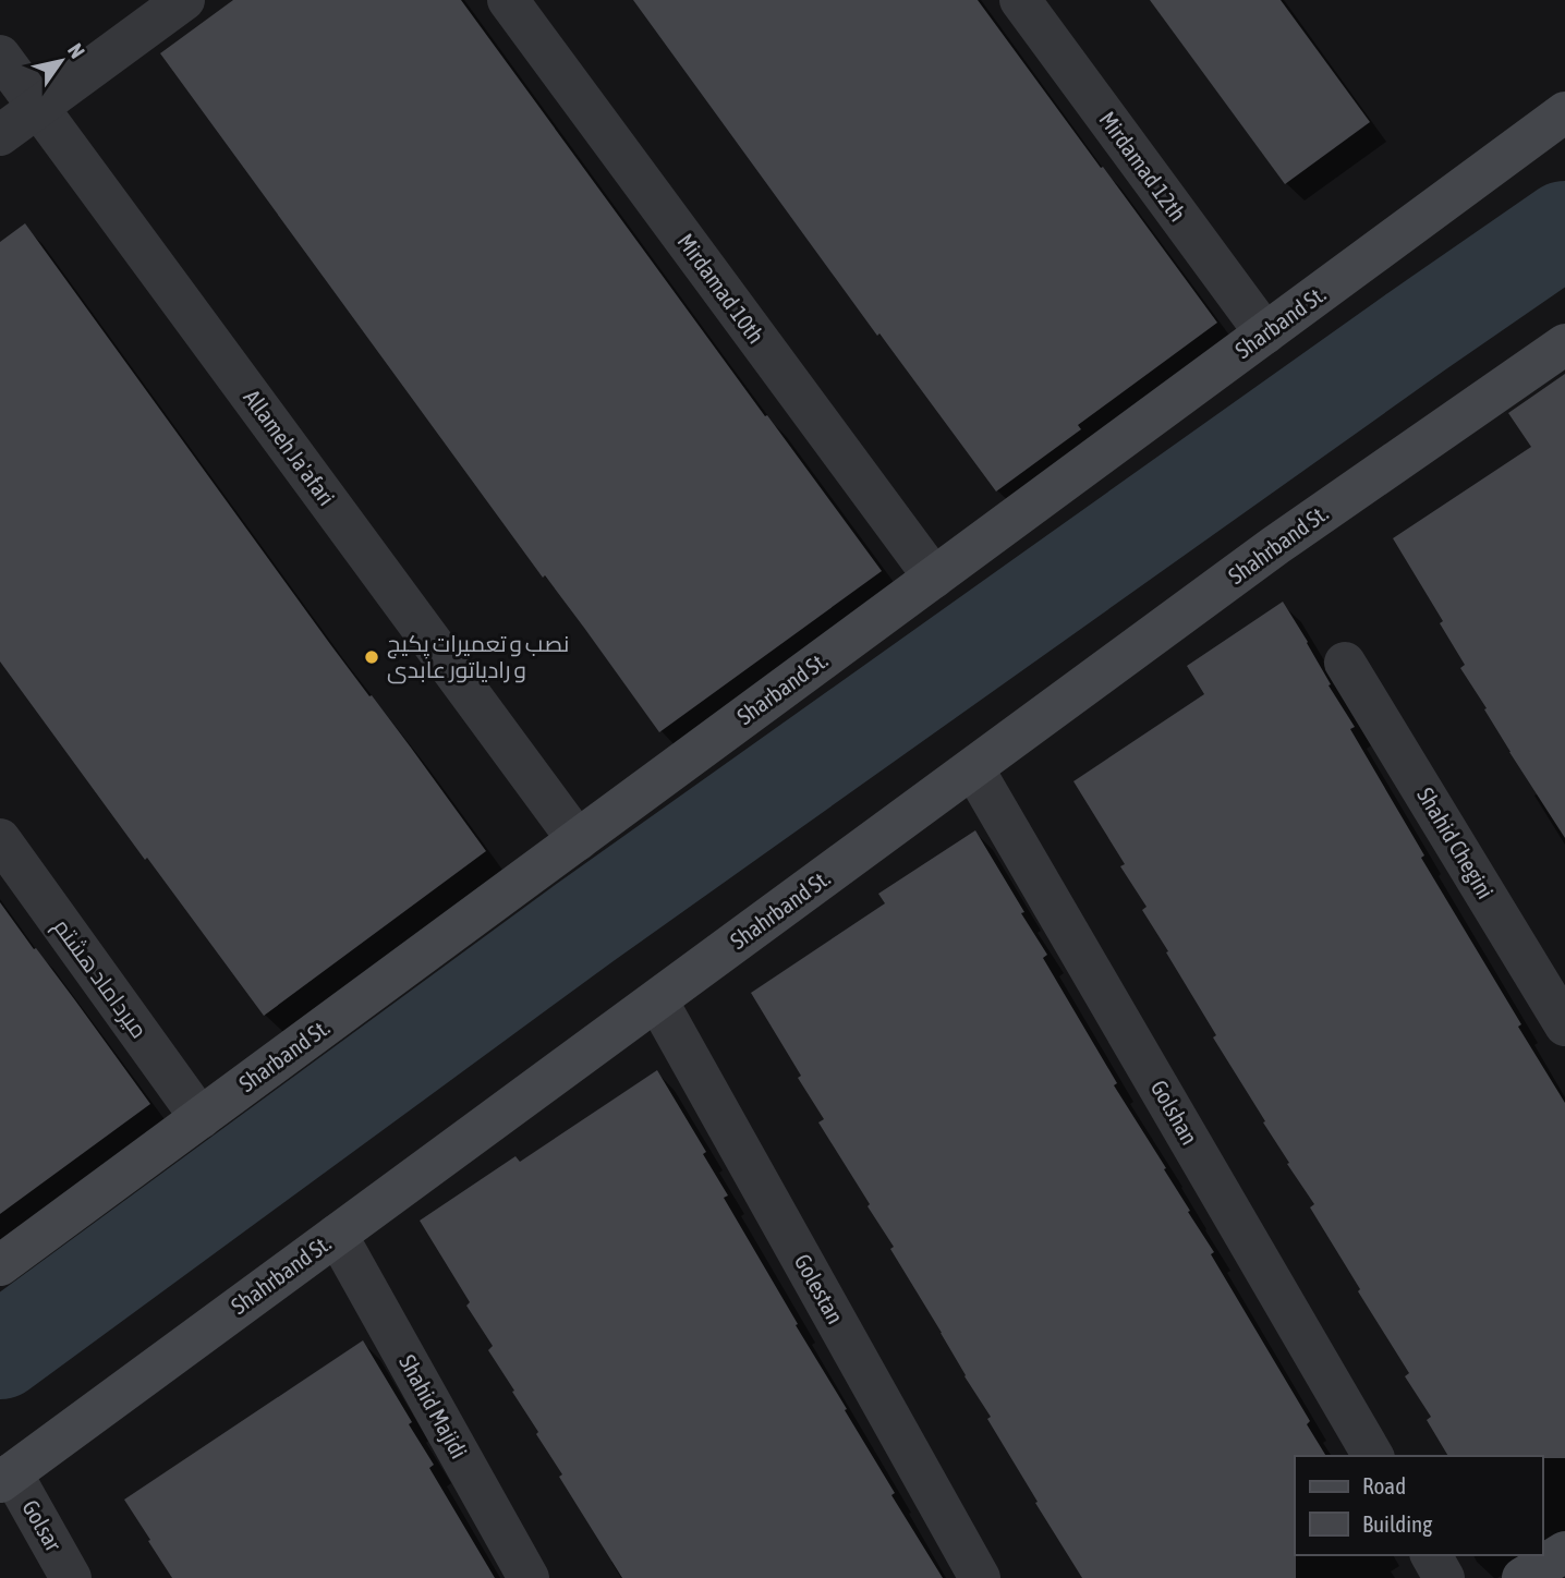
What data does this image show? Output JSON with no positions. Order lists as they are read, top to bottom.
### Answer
{
  "streets": {
    "street": [
      "Mirdamad 12th",
      "Mirdamad 10th",
      "Sharband St.",
      "Allameh Ja'afari",
      "Shahrband St.",
      "Shahid Chegini",
      "میرداماد هشتم",
      "Golshan",
      "Golestan",
      "Shahid Majidi",
      "Golsar"
    ]
  },
  "crossings": [
    ["Mirdamad 12th", "Sharband St."],
    ["Mirdamad 10th", "Sharband St."],
    ["Sharband St.", "Allameh Ja'afari"],
    ["Sharband St.", "میرداماد هشتم"],
    ["Shahrband St.", "Golshan"],
    ["Shahrband St.", "Golestan"],
    ["Shahrband St.", "Shahid Majidi"],
    ["Shahrband St.", "Golsar"]
  ],
  "places": ["نصب و تعمیرات پکیج و رادیاتور عابدی"],
  "legend": ["Road", "Building"],
  "north": "top right"
}
